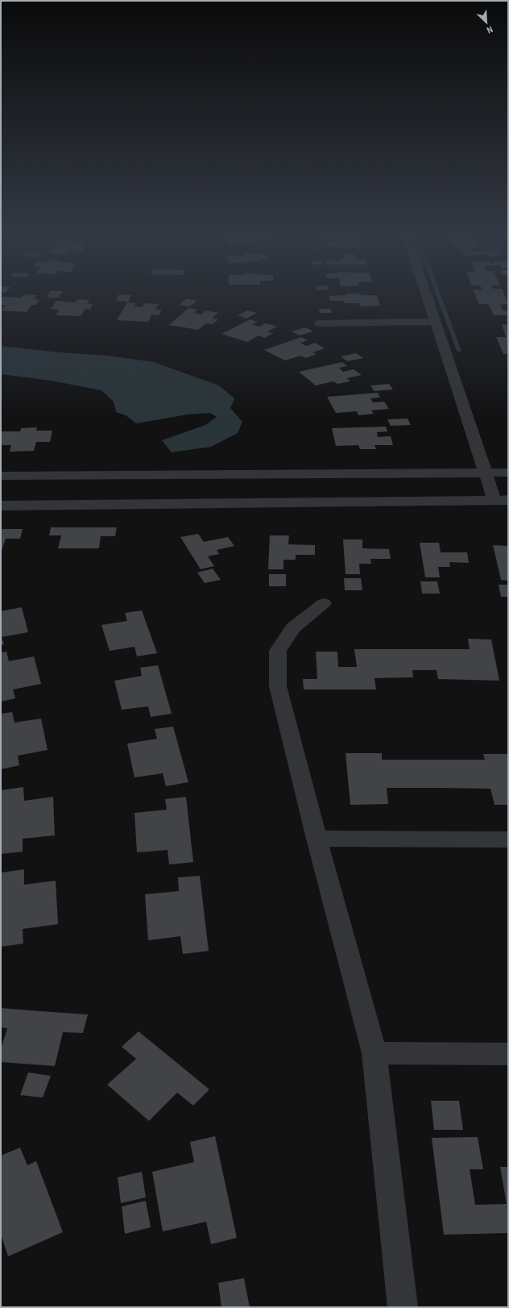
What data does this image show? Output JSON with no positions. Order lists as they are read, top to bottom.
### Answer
{
  "north": "bottom right"
}
